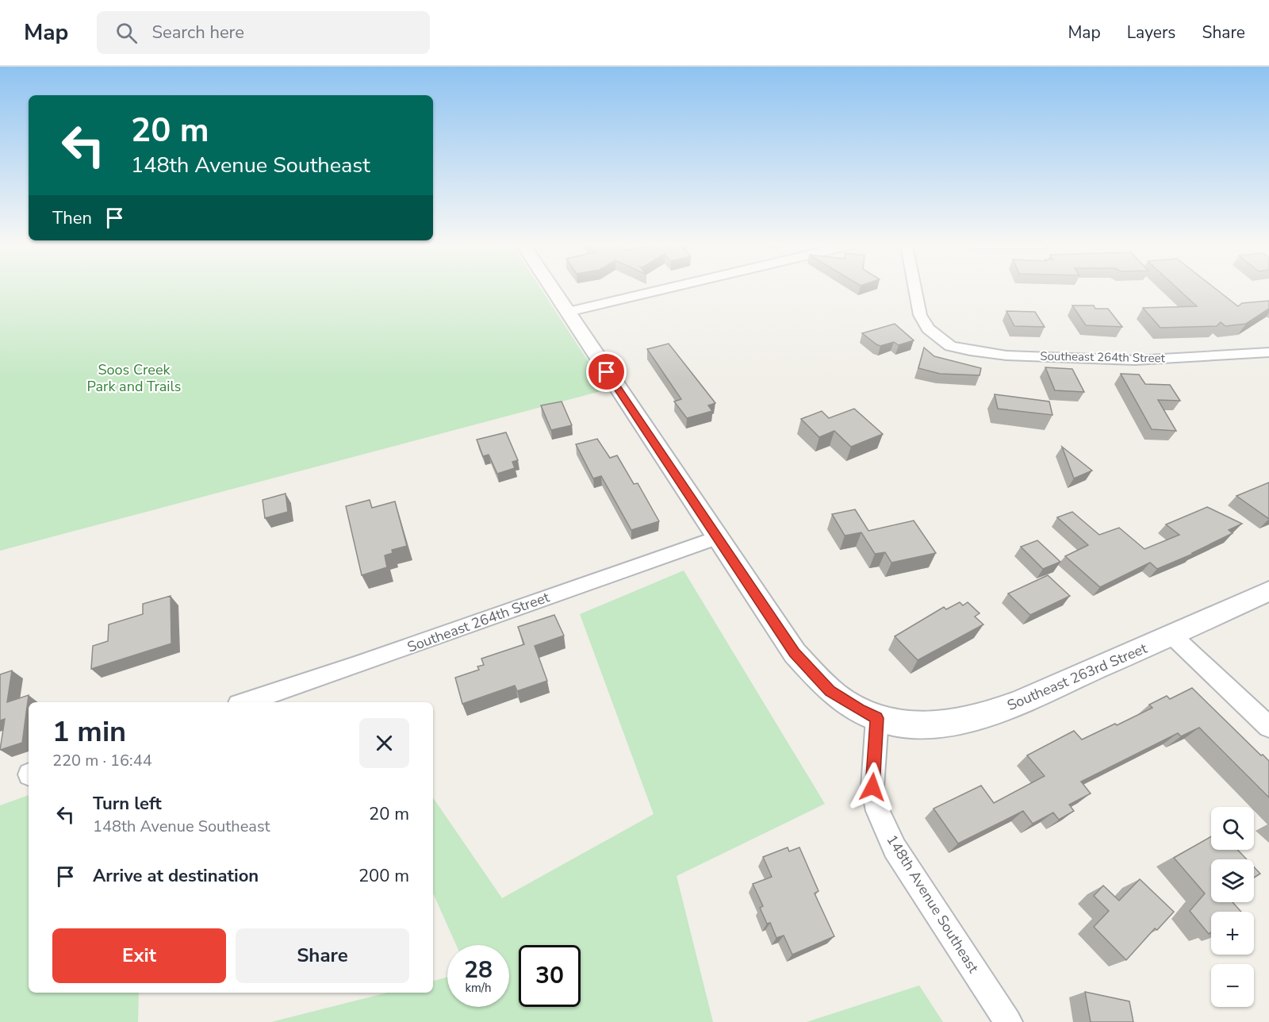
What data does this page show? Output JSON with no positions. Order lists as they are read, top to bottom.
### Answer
{
  "streets": {
    "street": ["Southeast 264th Street", "Southeast 263rd Street", "148th Avenue Southeast"]
  },
  "crossings": [
    ["Southeast 263rd Street", "148th Avenue Southeast"]
  ],
  "parks": ["Soos Creek Park and Trails"],
  "page": {
    "header": "Map",
    "search": "Search here",
    "nav": ["Map", "Layers", "Share"],
    "turn": ["20 m", "148th Avenue Southeast"],
    "then": "Then",
    "heading": ["1 min", "220 m · 16:44"],
    "list": [
      {
        "name": "Turn left",
        "note": "148th Avenue Southeast",
        "value": "20 m"
      },
      {
        "name": "Arrive at destination",
        "value": "200 m"
      }
    ],
    "map_buttons": ["+", "−"],
    "buttons": ["Exit", "Share"],
    "speed": "28 km/h",
    "limit": "30"
  }
}
